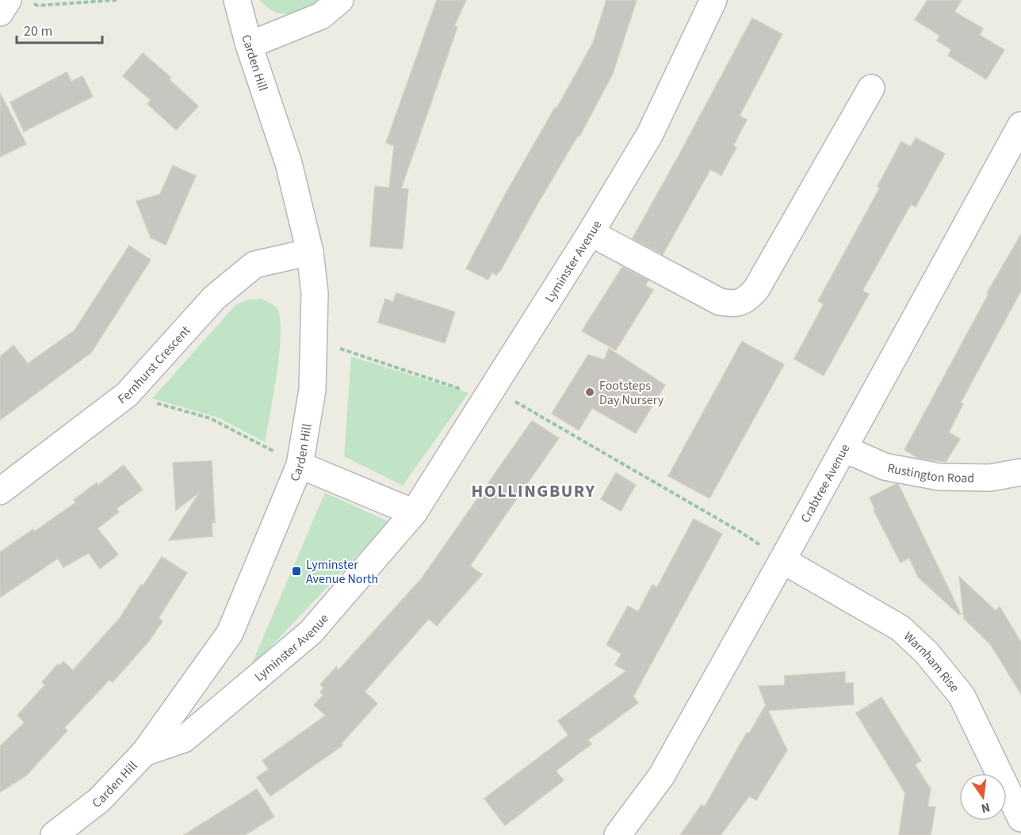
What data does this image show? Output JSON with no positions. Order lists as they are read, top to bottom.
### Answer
{
  "streets": {
    "street": [
      "Carden Hill",
      "Lyminster Avenue",
      "Fernhurst Crescent",
      "Rustington Road",
      "Crabtree Avenue",
      "Warnham Rise"
    ]
  },
  "crossings": [
    ["Carden Hill", "Lyminster Avenue"],
    ["Carden Hill", "Fernhurst Crescent"],
    ["Rustington Road", "Crabtree Avenue"],
    ["Crabtree Avenue", "Warnham Rise"]
  ],
  "districts": ["HOLLINGBURY"],
  "places": {
    "other": ["Footsteps Day Nursery"],
    "transit": ["Lyminster Avenue North"]
  },
  "scale_bar": "20 m",
  "north": "bottom"
}
